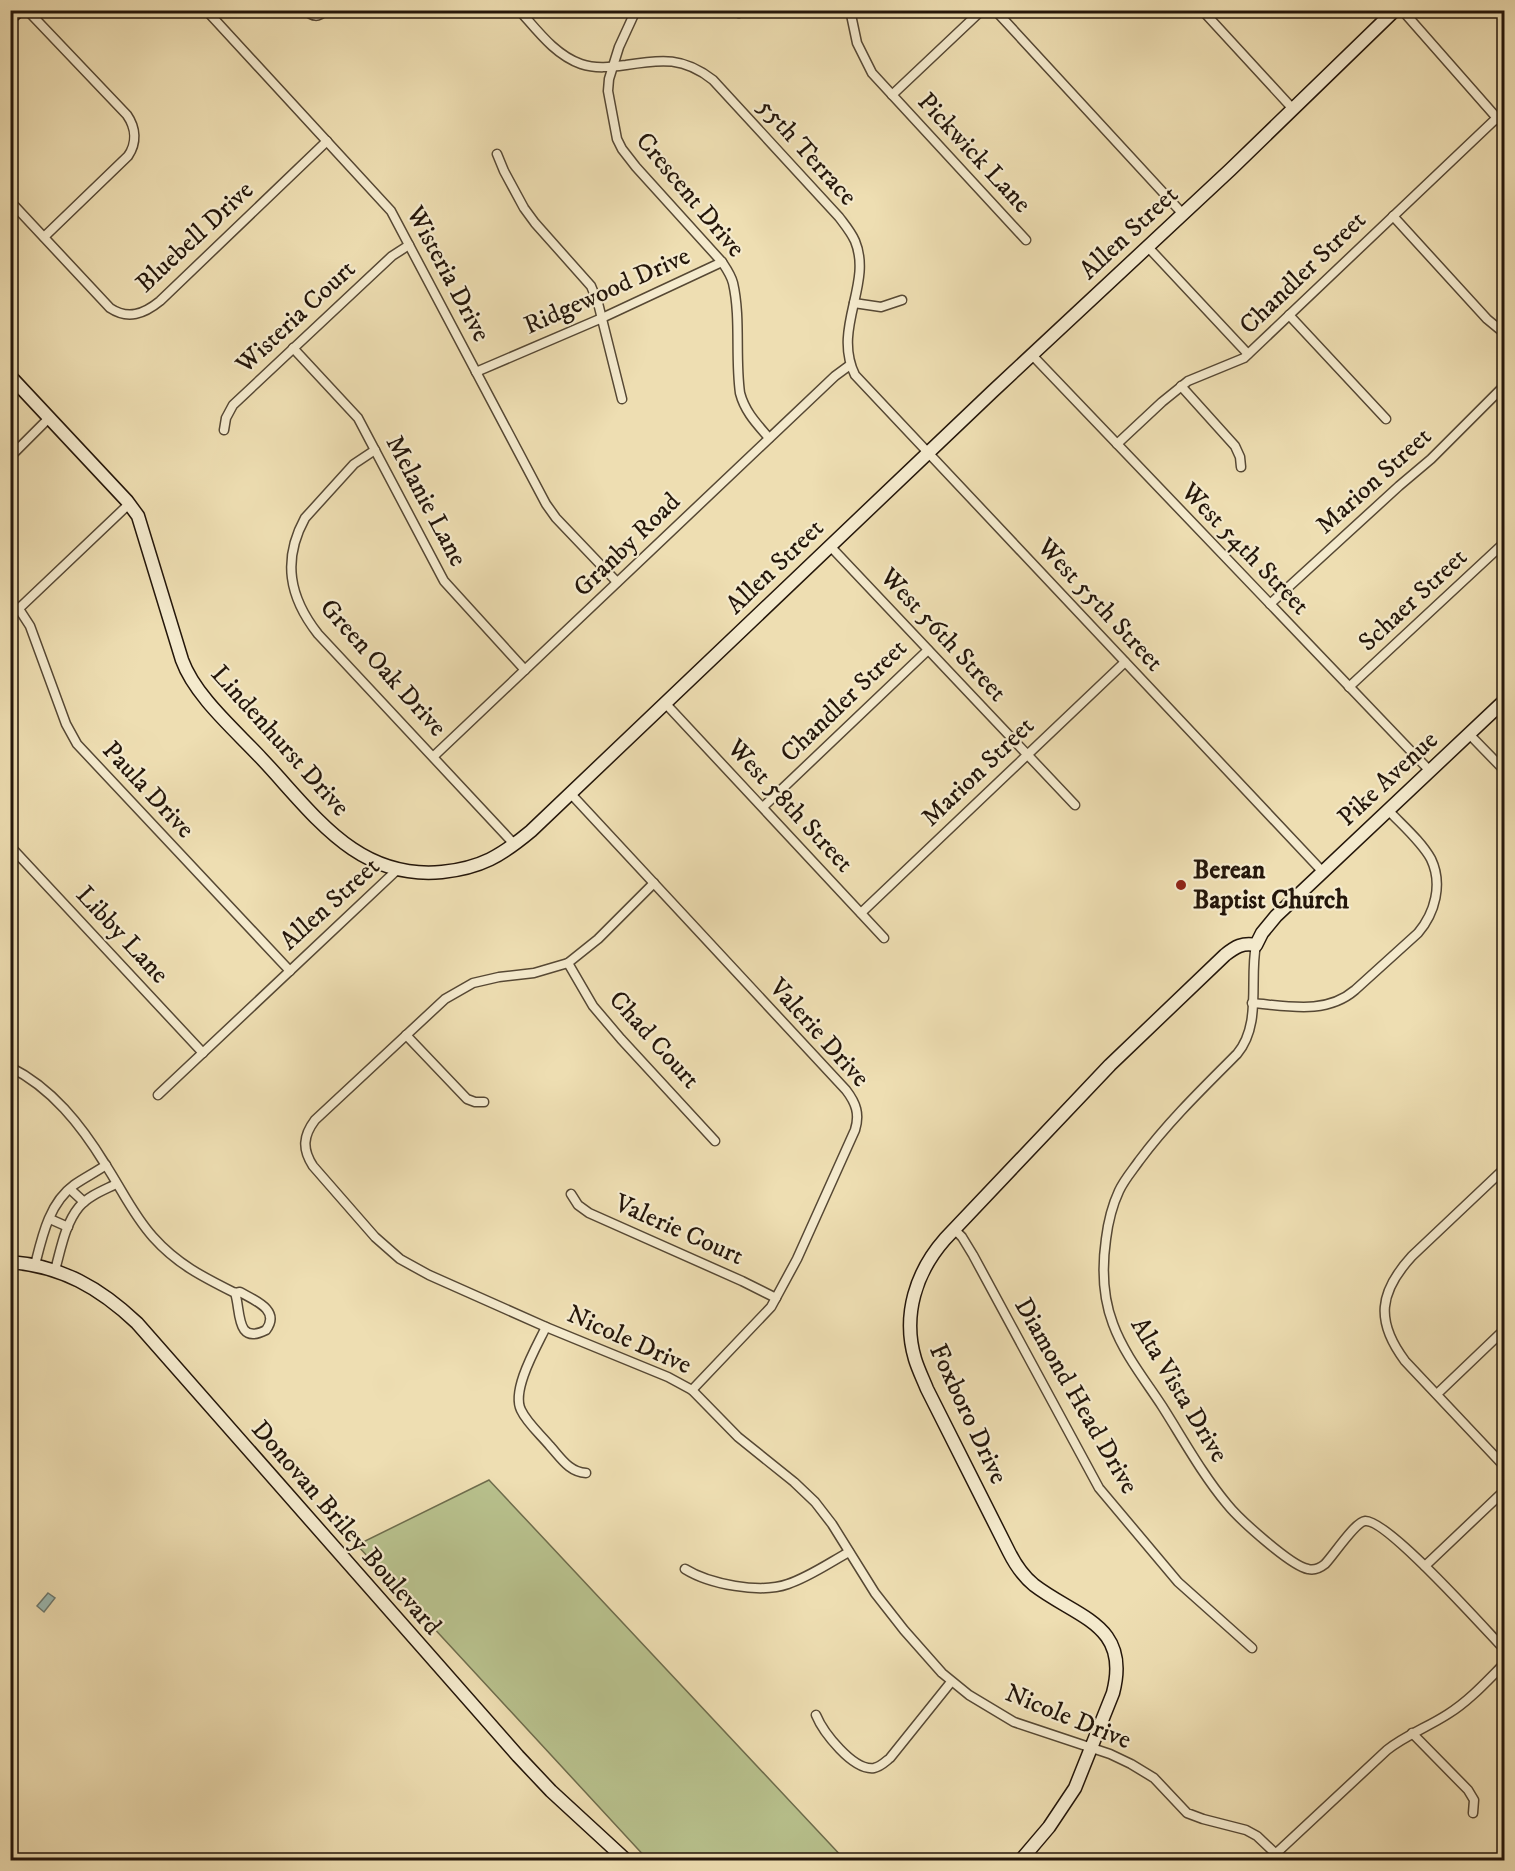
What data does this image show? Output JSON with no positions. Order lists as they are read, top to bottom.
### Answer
{
  "streets": {
    "street": [
      "55th Terrace",
      "Pickwick Lane",
      "Crescent Drive",
      "Allen Street",
      "Bluebell Drive",
      "Chandler Street",
      "Wisteria Drive",
      "Ridgewood Drive",
      "Wisteria Court",
      "Marion Street",
      "Melanie Lane",
      "Granby Road",
      "West 54th Street",
      "Schaer Street",
      "West 55th Street",
      "West 56th Street",
      "Green Oak Drive",
      "Lindenhurst Drive",
      "Pike Avenue",
      "Paula Drive",
      "West 58th Street",
      "Libby Lane",
      "Valerie Drive",
      "Chad Court",
      "Valerie Court",
      "Nicole Drive",
      "Alta Vista Drive",
      "Diamond Head Drive",
      "Foxboro Drive",
      "Donovan Briley Boulevard"
    ]
  },
  "crossings": [
    ["55th Terrace", "Crescent Drive"],
    ["55th Terrace", "Granby Road"],
    ["55th Terrace", "West 55th Street"],
    ["Crescent Drive", "Ridgewood Drive"],
    ["Crescent Drive", "Granby Road"],
    ["Allen Street", "West 54th Street"],
    ["Allen Street", "West 55th Street"],
    ["Allen Street", "West 56th Street"],
    ["Allen Street", "Green Oak Drive"],
    ["Allen Street", "Lindenhurst Drive"],
    ["Allen Street", "Paula Drive"],
    ["Allen Street", "West 58th Street"],
    ["Allen Street", "Libby Lane"],
    ["Allen Street", "Valerie Drive"],
    ["Bluebell Drive", "Wisteria Drive"],
    ["Chandler Street", "West 54th Street"],
    ["Chandler Street", "West 56th Street"],
    ["Chandler Street", "West 58th Street"],
    ["Wisteria Drive", "Ridgewood Drive"],
    ["Wisteria Drive", "Wisteria Court"],
    ["Wisteria Drive", "Granby Road"],
    ["Wisteria Court", "Melanie Lane"],
    ["Marion Street", "West 54th Street"],
    ["Marion Street", "West 55th Street"],
    ["Marion Street", "West 56th Street"],
    ["Marion Street", "West 58th Street"],
    ["Melanie Lane", "Granby Road"],
    ["Melanie Lane", "Green Oak Drive"],
    ["Granby Road", "West 55th Street"],
    ["Granby Road", "Green Oak Drive"],
    ["West 54th Street", "Schaer Street"],
    ["West 54th Street", "Pike Avenue"],
    ["West 55th Street", "Pike Avenue"],
    ["Pike Avenue", "Alta Vista Drive"],
    ["Pike Avenue", "Foxboro Drive"],
    ["Valerie Drive", "Valerie Court"],
    ["Valerie Drive", "Nicole Drive"],
    ["Chad Court", "Nicole Drive"],
    ["Nicole Drive", "Foxboro Drive"],
    ["Alta Vista Drive", "Foxboro Drive"],
    ["Diamond Head Drive", "Foxboro Drive"]
  ],
  "places": ["Berean Baptist Church"]
}
